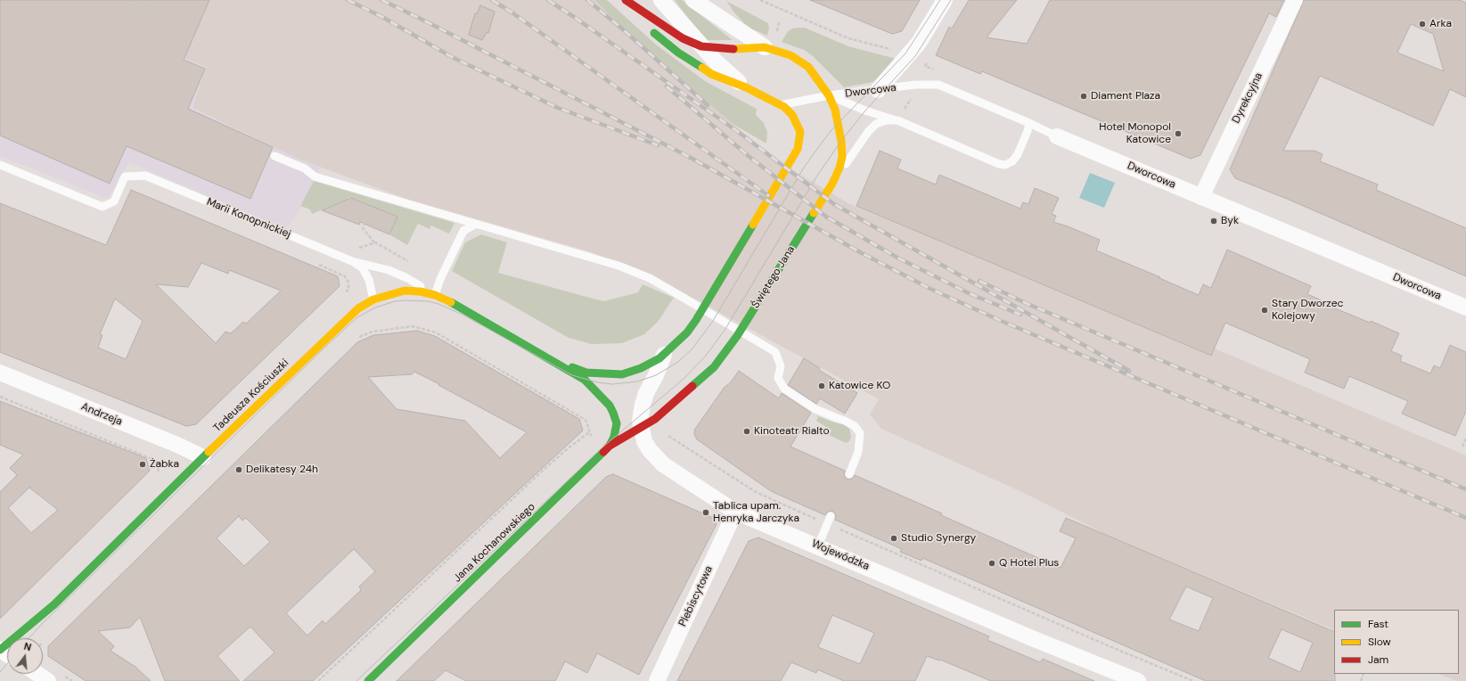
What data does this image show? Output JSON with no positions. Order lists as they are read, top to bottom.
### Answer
{
  "streets": {
    "street": [
      "Dworcowa",
      "Dyrekcyjna",
      "Świętego Jana",
      "Tadeusza Kościuszki",
      "Andrzeja",
      "Jana Kochanowskiego",
      "Wojewódzka",
      "Plebiscytowa"
    ],
    "lane": ["Marii Konopnickiej"]
  },
  "crossings": [
    ["Dworcowa", "Dyrekcyjna"],
    ["Dworcowa", "Świętego Jana"],
    ["Marii Konopnickiej", "Tadeusza Kościuszki"],
    ["Świętego Jana", "Jana Kochanowskiego"],
    ["Świętego Jana", "Wojewódzka"],
    ["Tadeusza Kościuszki", "Andrzeja"],
    ["Tadeusza Kościuszki", "Jana Kochanowskiego"],
    ["Tadeusza Kościuszki", "Wojewódzka"],
    ["Jana Kochanowskiego", "Wojewódzka"],
    ["Wojewódzka", "Plebiscytowa"]
  ],
  "places": [
    "Arka",
    "Diament Plaza",
    "Hotel Monopol Katowice",
    "Byk",
    "Stary Dworzec Kolejowy",
    "Katowice KO",
    "Kinoteatr Rialto",
    "Żabka",
    "Delikatesy 24h",
    "Tablica upam. Henryka Jarczyka",
    "Studio Synergy",
    "Q Hotel Plus"
  ],
  "legend": ["Fast", "Slow", "Jam"],
  "north": "top"
}
